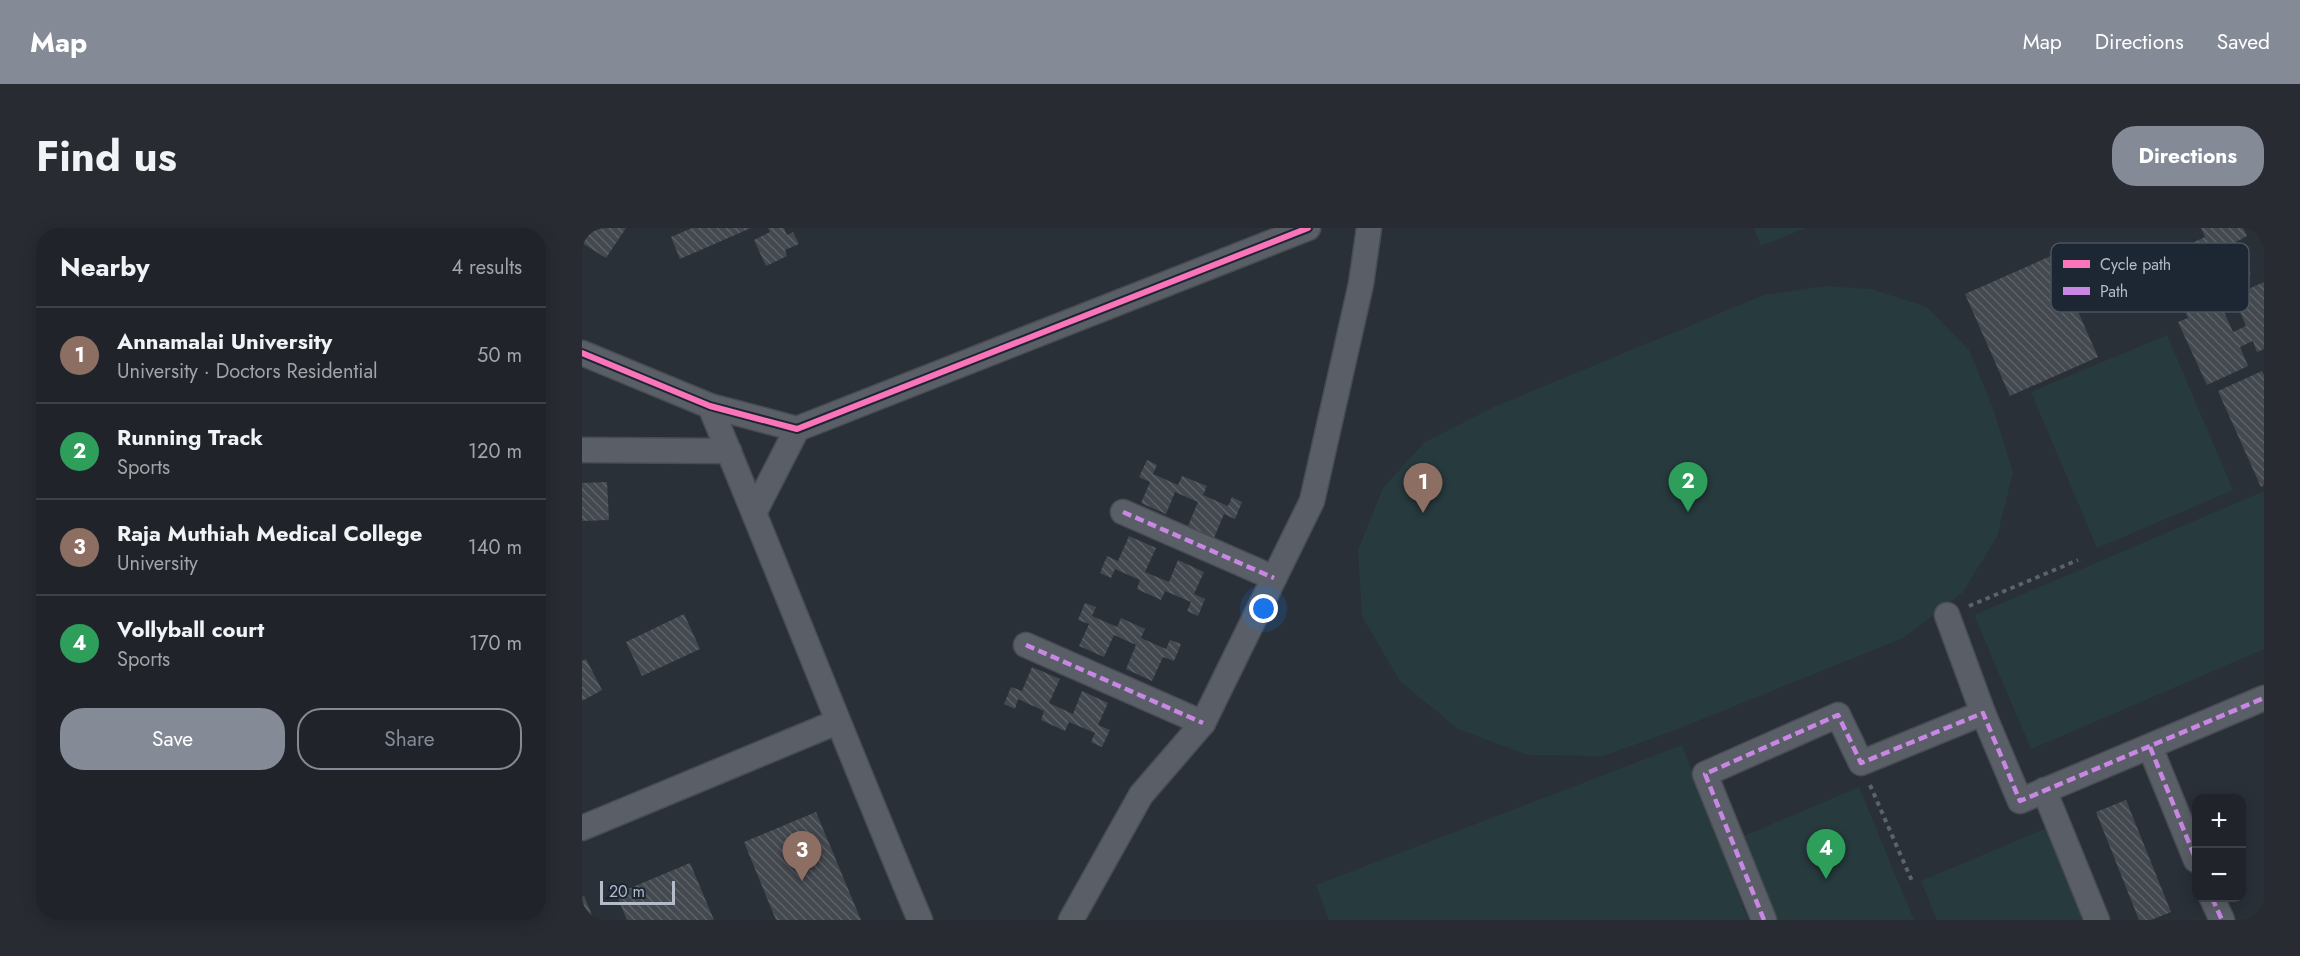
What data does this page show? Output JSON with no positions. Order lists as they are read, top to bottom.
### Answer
{
  "legend": ["Cycle path", "Path"],
  "scale_bar": "20 m",
  "page": {
    "header": "Map",
    "nav": ["Map", "Directions", "Saved"],
    "title": "Find us",
    "buttons": [
      "Directions",
      ["Save", "Share"]
    ],
    "heading": ["Nearby", "4 results"],
    "list": [
      {
        "mark": "1",
        "name": "Annamalai University",
        "note": "University · Doctors Residential",
        "value": "50 m"
      },
      {
        "mark": "2",
        "name": "Running Track",
        "note": "Sports",
        "value": "120 m"
      },
      {
        "mark": "3",
        "name": "Raja Muthiah Medical College",
        "note": "University",
        "value": "140 m"
      },
      {
        "mark": "4",
        "name": "Vollyball court",
        "note": "Sports",
        "value": "170 m"
      }
    ],
    "pins": [
      "2",
      "1",
      "4",
      "3"
    ],
    "map_buttons": ["+", "−"],
    "scale": "20 m"
  }
}
